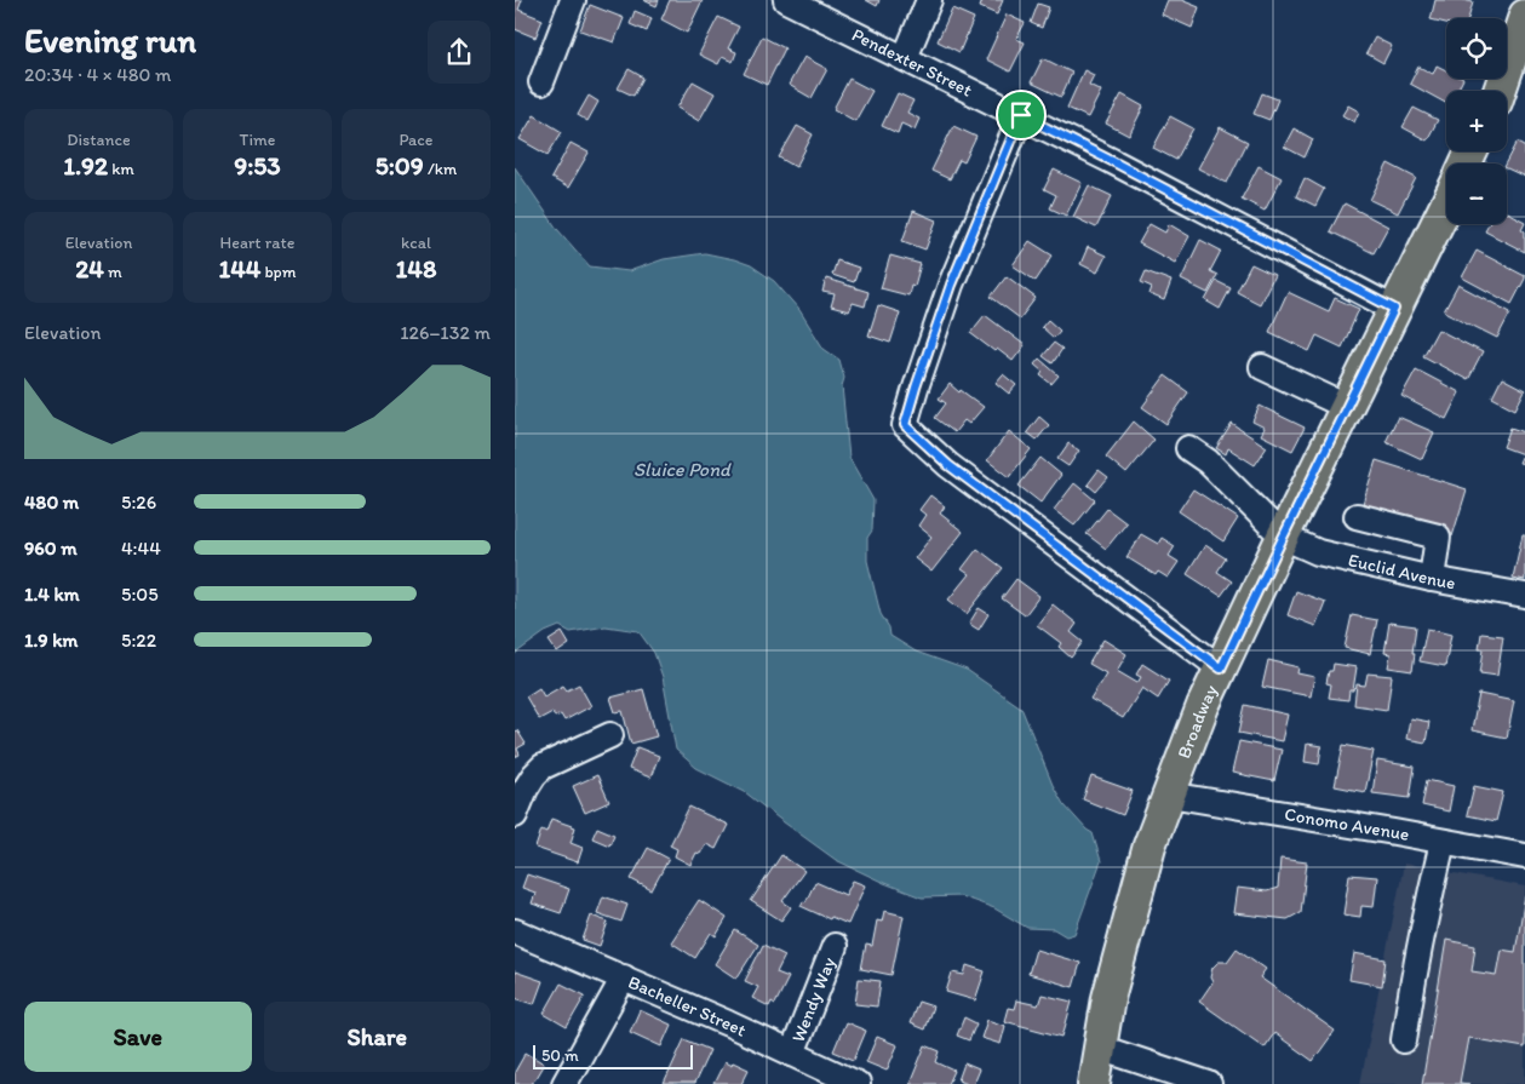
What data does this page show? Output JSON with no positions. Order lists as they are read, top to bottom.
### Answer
{
  "streets": {
    "main road": ["Broadway"],
    "street": [
      "Pendexter Street",
      "Euclid Avenue",
      "Conomo Avenue",
      "Wendy Way",
      "Bacheller Street"
    ]
  },
  "crossings": [
    ["Pendexter Street", "Broadway"],
    ["Euclid Avenue", "Broadway"],
    ["Broadway", "Conomo Avenue"],
    ["Wendy Way", "Bacheller Street"]
  ],
  "water": ["Sluice Pond"],
  "scale_bar": "50 m",
  "page": {
    "heading": ["Evening run", "20:34 · 4 × 480 m"],
    "map_buttons": ["+", "−"],
    "stats": [
      ["Distance", "1.92 km"],
      ["Time", "9:53"],
      ["Pace", "5:09 /km"],
      ["Elevation", "24 m"],
      ["Heart rate", "144 bpm"],
      ["kcal", "148"]
    ],
    "chart": ["Elevation", "126–132 m"],
    "list": [
      {
        "name": "480 m",
        "note": "5:26"
      },
      {
        "name": "960 m",
        "note": "4:44"
      },
      {
        "name": "1.4 km",
        "note": "5:05"
      },
      {
        "name": "1.9 km",
        "note": "5:22"
      }
    ],
    "buttons": ["Save", "Share"],
    "scale": "50 m"
  }
}
